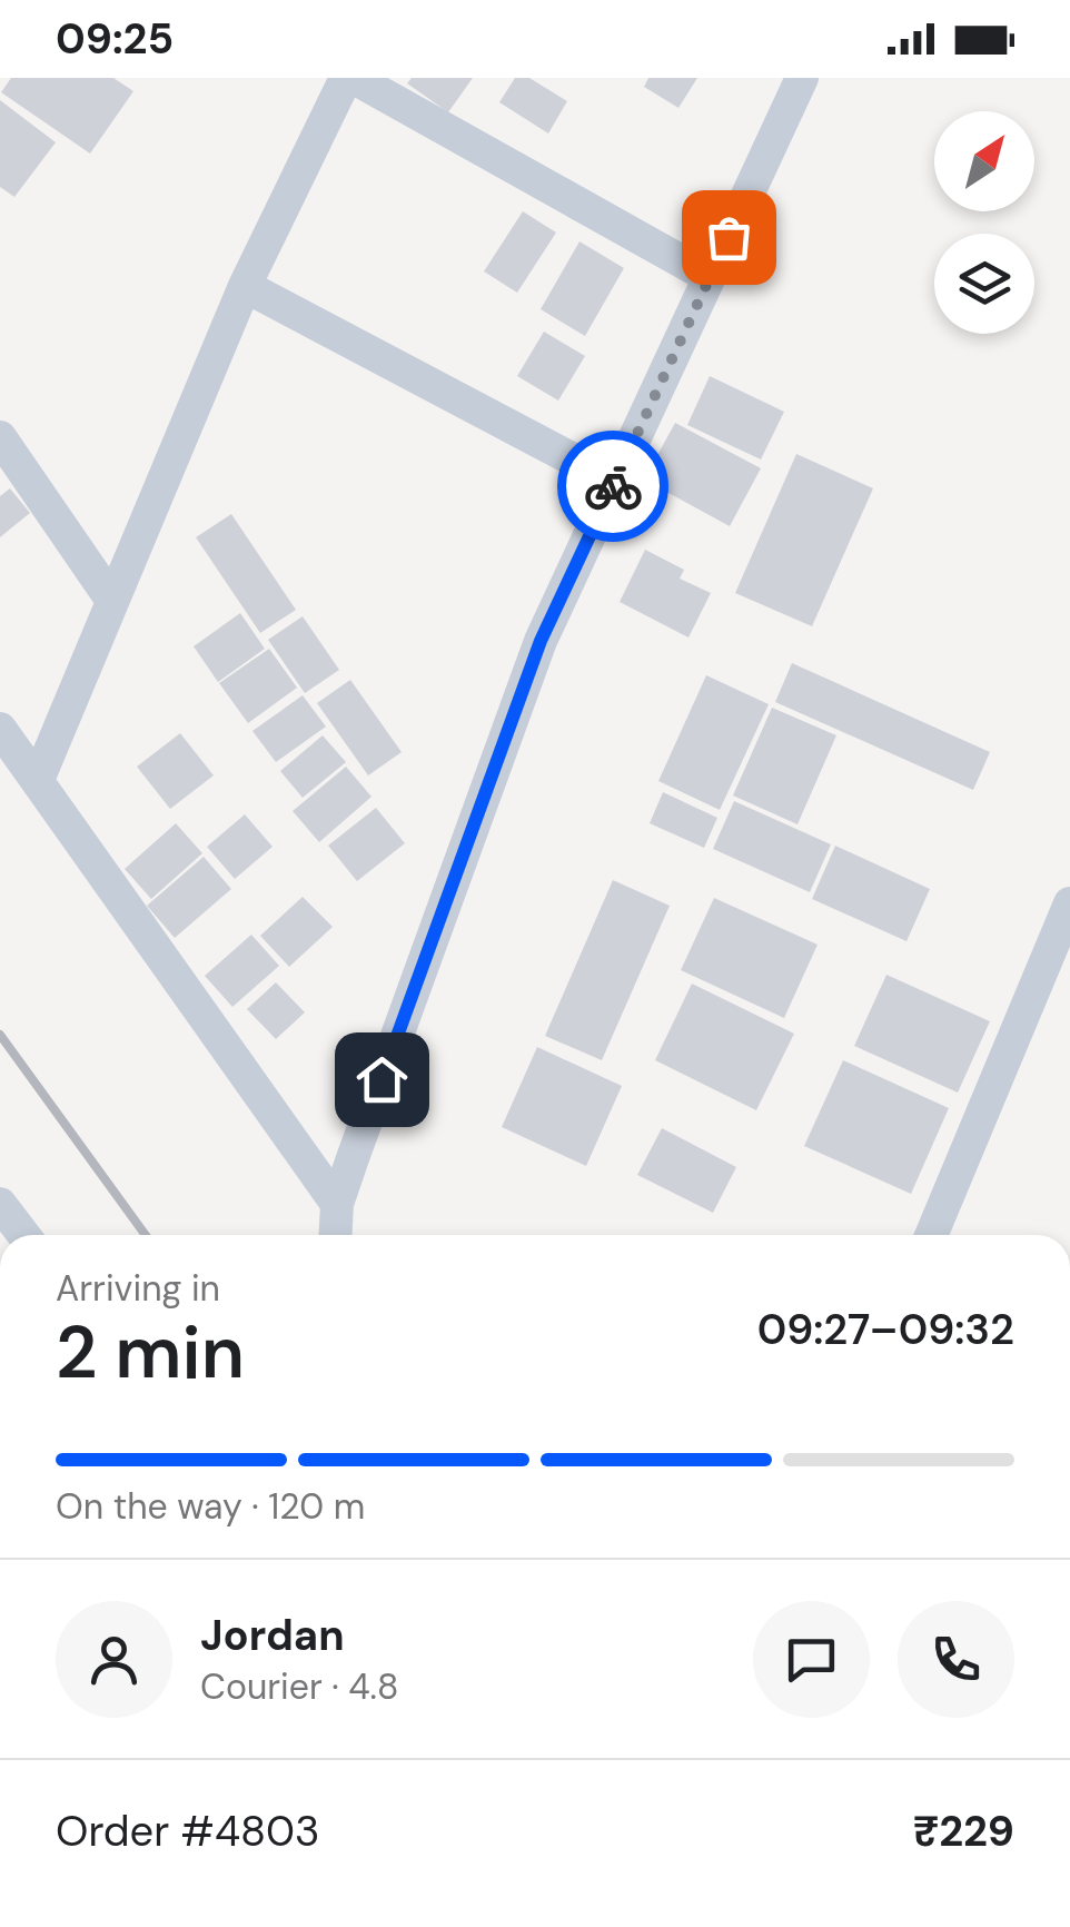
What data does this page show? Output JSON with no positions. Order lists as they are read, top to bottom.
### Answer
{
  "north": "top right",
  "page": {
    "status": "09:25",
    "heading": ["2 min", "Arriving in", "09:27–09:32"],
    "panel": [
      "Jordan",
      "Courier · 4.8",
      "Order #4803",
      "₹229"
    ],
    "bar": "On the way · 120 m"
  }
}
